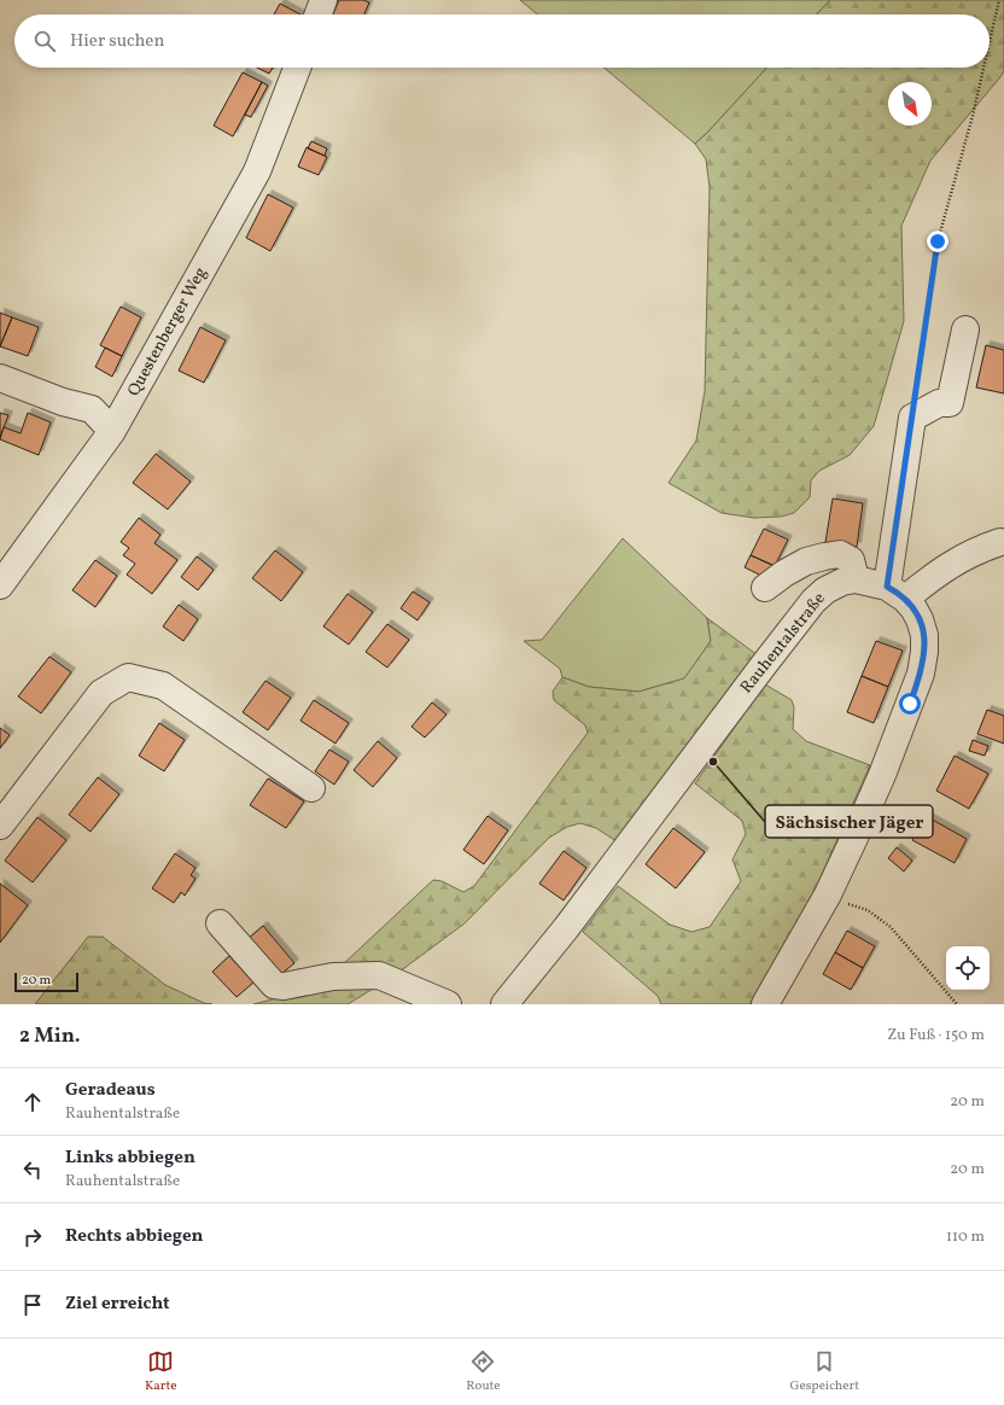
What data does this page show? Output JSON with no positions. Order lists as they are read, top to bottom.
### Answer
{
  "streets": {
    "street": ["Questenberger Weg", "Rauhentalstraße"]
  },
  "places": ["Sächsischer Jäger"],
  "scale_bar": "20 m",
  "north": "bottom right",
  "page": {
    "search": "Hier suchen",
    "scale": "20 m",
    "heading": ["2 Min.", "Zu Fuß · 150 m"],
    "list": [
      ["Geradeaus", "Rauhentalstraße", "20 m"],
      ["Links abbiegen", "Rauhentalstraße", "20 m"],
      ["Rechts abbiegen", "110 m"],
      "Ziel erreicht"
    ],
    "nav": ["Karte", "Route", "Gespeichert"]
  }
}
